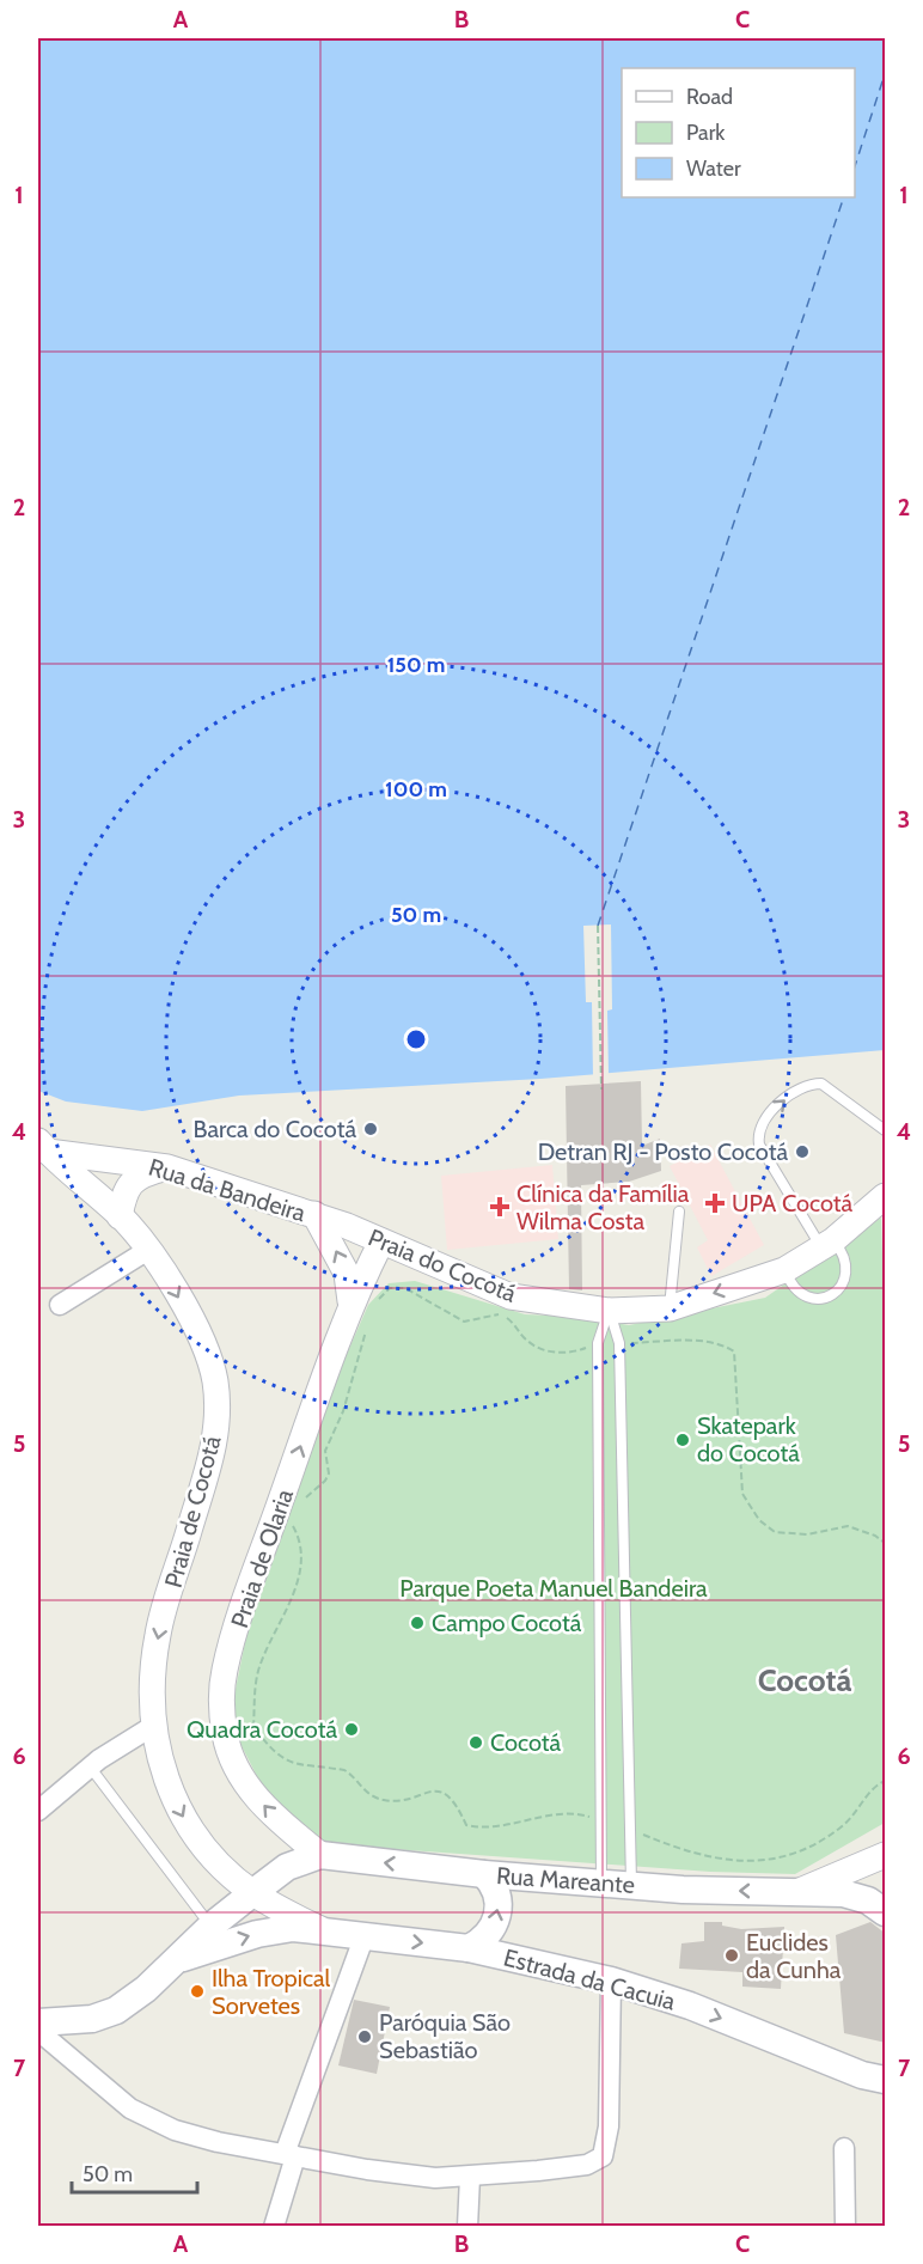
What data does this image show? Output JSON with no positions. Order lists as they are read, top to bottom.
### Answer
{
  "streets": {
    "main road": ["Rua Mareante", "Estrada da Cacuia"],
    "street": [
      "Rua da Bandeira",
      "Praia do Cocotá",
      "Praia de Cocotá",
      "Praia de Olaria"
    ]
  },
  "crossings": [
    ["Rua da Bandeira", "Praia do Cocotá"],
    ["Rua da Bandeira", "Praia de Cocotá"],
    ["Rua da Bandeira", "Praia de Olaria"],
    ["Praia do Cocotá", "Praia de Olaria"],
    ["Praia de Cocotá", "Rua Mareante"],
    ["Praia de Cocotá", "Estrada da Cacuia"],
    ["Praia de Olaria", "Rua Mareante"],
    ["Rua Mareante", "Estrada da Cacuia"]
  ],
  "one_way": [
    "Praia de Cocotá",
    "Praia de Olaria",
    "Rua Mareante",
    "Estrada da Cacuia"
  ],
  "districts": ["Cocotá"],
  "parks": ["Parque Poeta Manuel Bandeira"],
  "places": {
    "other": [
      "Barca do Cocotá",
      "Detran RJ - Posto Cocotá",
      "Skatepark do Cocotá",
      "Campo Cocotá",
      "Quadra Cocotá",
      "Cocotá",
      "Euclides da Cunha",
      "Ilha Tropical Sorvetes",
      "Paróquia São Sebastião"
    ],
    "health": ["UPA Cocotá", "Clínica da Família Wilma Costa"]
  },
  "legend": ["Road", "Park", "Water"],
  "scale_bar": "50 m",
  "grid": {
    "columns": ["A", "B", "C"],
    "rows": [
      "1",
      "2",
      "3",
      "4",
      "5",
      "6",
      "7"
    ]
  },
  "rings": ["150 m", "100 m", "50 m"]
}
